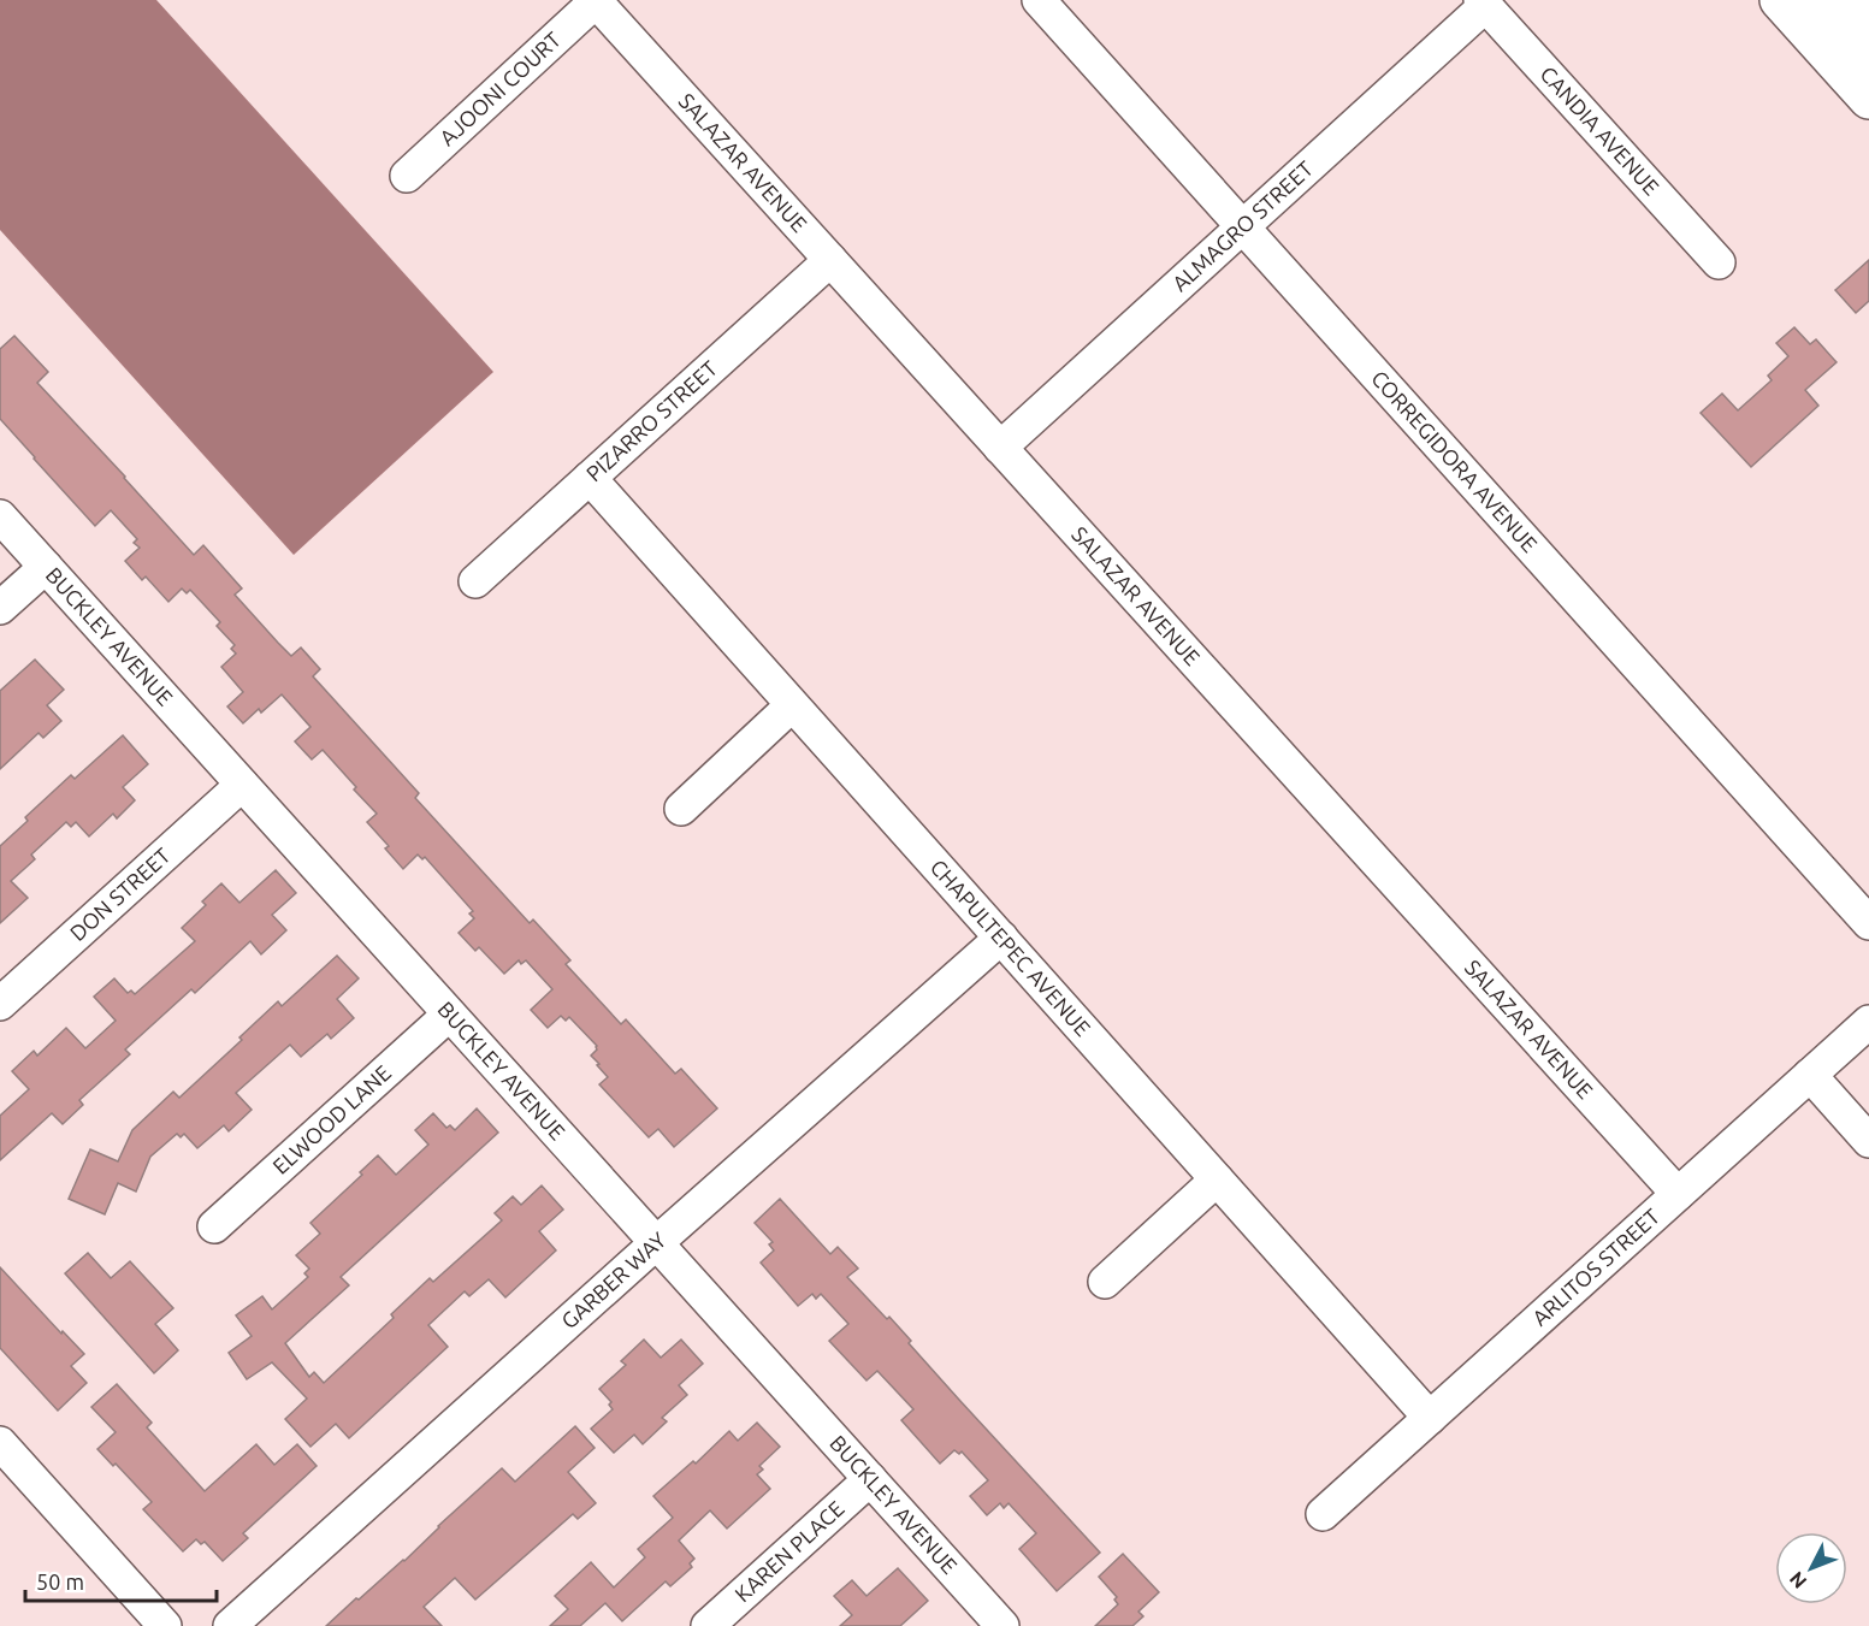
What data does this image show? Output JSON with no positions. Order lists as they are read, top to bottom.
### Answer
{
  "streets": {
    "street": [
      "AJOONI COURT",
      "CANDIA AVENUE",
      "SALAZAR AVENUE",
      "ALMAGRO STREET",
      "PIZARRO STREET",
      "CORREGIDORA AVENUE",
      "BUCKLEY AVENUE",
      "DON STREET",
      "CHAPULTEPEC AVENUE",
      "ELWOOD LANE",
      "ARLITOS STREET",
      "GARBER WAY",
      "KAREN PLACE"
    ]
  },
  "crossings": [
    ["AJOONI COURT", "SALAZAR AVENUE"],
    ["CANDIA AVENUE", "ALMAGRO STREET"],
    ["SALAZAR AVENUE", "ALMAGRO STREET"],
    ["SALAZAR AVENUE", "PIZARRO STREET"],
    ["SALAZAR AVENUE", "ARLITOS STREET"],
    ["ALMAGRO STREET", "CORREGIDORA AVENUE"],
    ["PIZARRO STREET", "CHAPULTEPEC AVENUE"],
    ["BUCKLEY AVENUE", "DON STREET"],
    ["BUCKLEY AVENUE", "ELWOOD LANE"],
    ["BUCKLEY AVENUE", "GARBER WAY"],
    ["BUCKLEY AVENUE", "KAREN PLACE"],
    ["CHAPULTEPEC AVENUE", "ARLITOS STREET"],
    ["CHAPULTEPEC AVENUE", "GARBER WAY"]
  ],
  "scale_bar": "50 m",
  "north": "bottom left"
}
